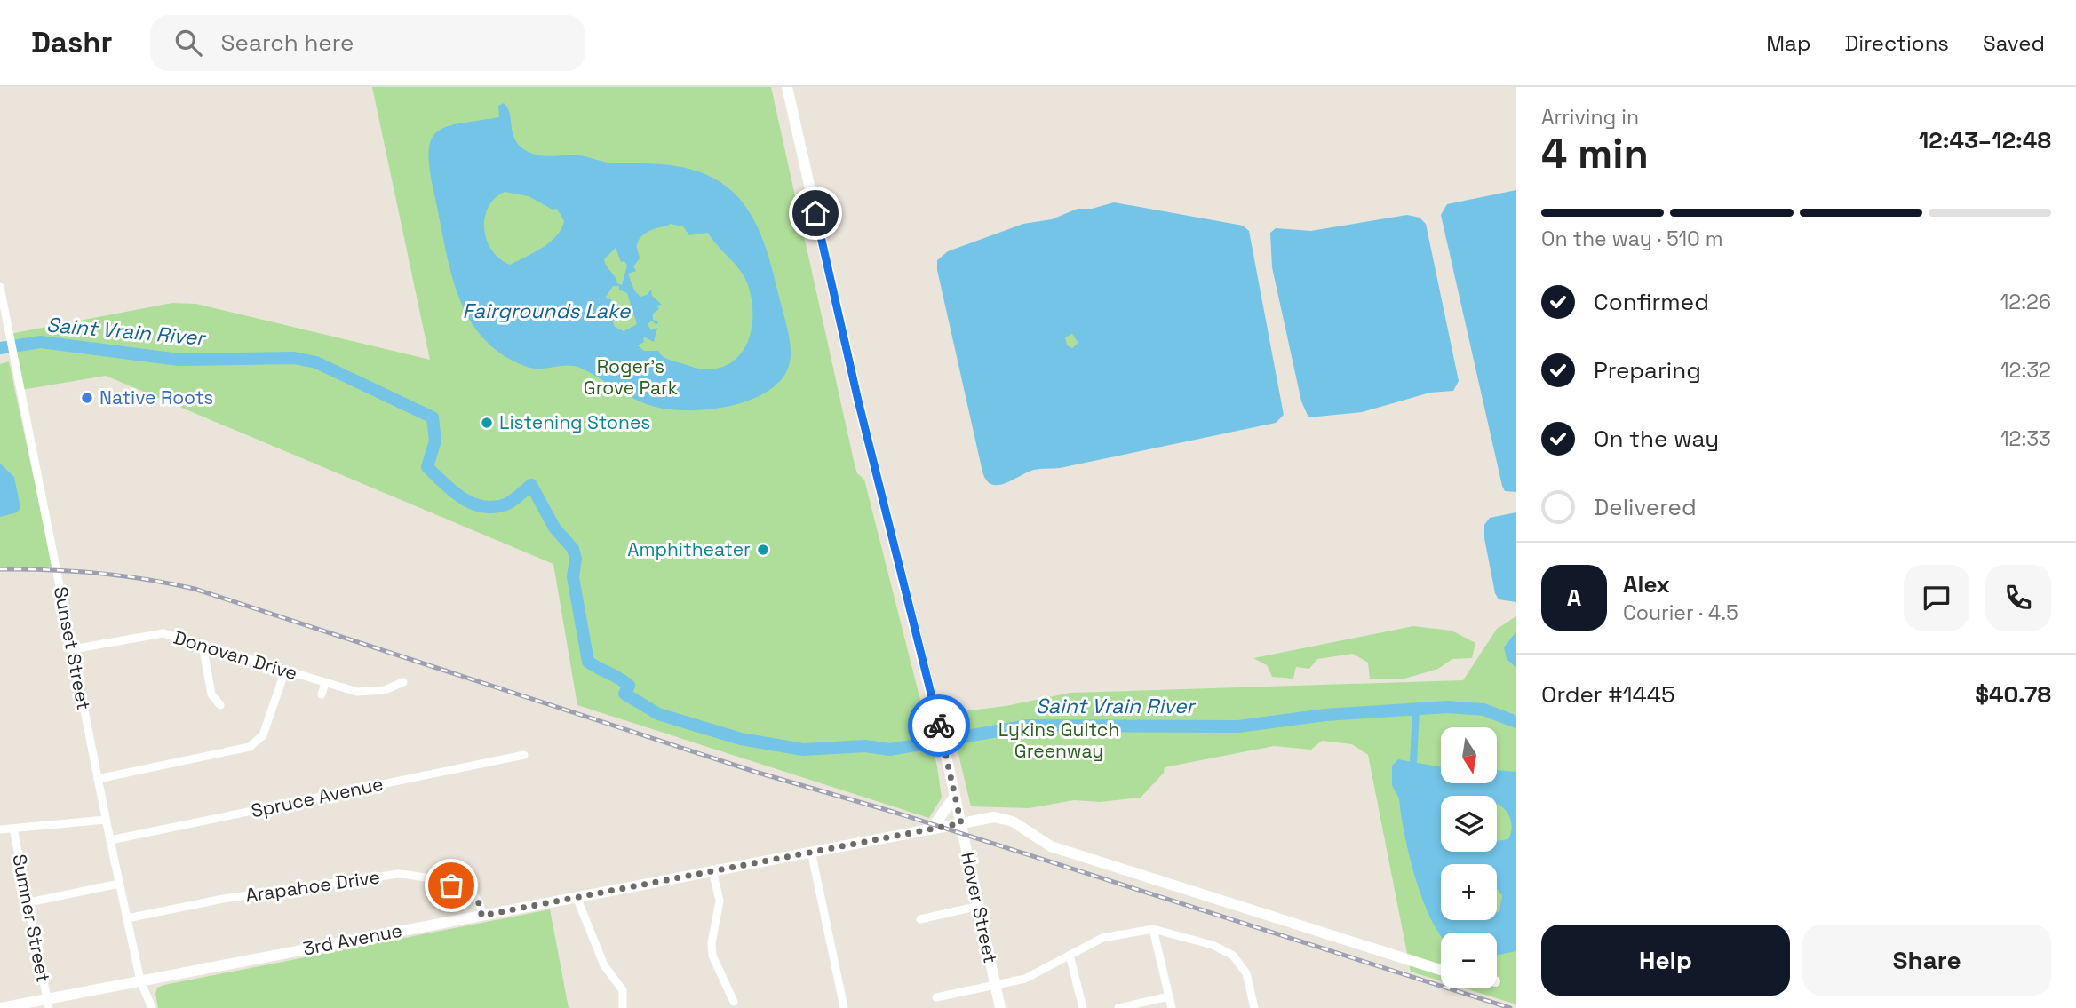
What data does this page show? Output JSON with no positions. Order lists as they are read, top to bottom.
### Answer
{
  "streets": {
    "street": [
      "Sunset Street",
      "Donovan Drive",
      "Spruce Avenue",
      "Arapahoe Drive",
      "Hover Street",
      "Sumner Street",
      "3rd Avenue"
    ]
  },
  "crossings": [
    ["Sunset Street", "Donovan Drive"],
    ["Sunset Street", "Spruce Avenue"],
    ["Sunset Street", "Arapahoe Drive"],
    ["Sunset Street", "3rd Avenue"],
    ["Arapahoe Drive", "3rd Avenue"],
    ["Hover Street", "3rd Avenue"],
    ["Sumner Street", "3rd Avenue"]
  ],
  "water": ["Fairgrounds Lake", "Saint Vrain River"],
  "parks": ["Roger's Grove Park", "Lykins Gultch Greenway"],
  "places": ["Native Roots", "Listening Stones", "Amphitheater"],
  "north": "bottom",
  "page": {
    "header": "Dashr",
    "search": "Search here",
    "nav": ["Map", "Directions", "Saved"],
    "heading": ["4 min", "Arriving in", "12:43–12:48"],
    "panel": [
      "Alex",
      "Courier · 4.5",
      "Order #1445",
      "$40.78"
    ],
    "bar": "On the way · 510 m",
    "list": [
      ["Confirmed", "12:26"],
      ["Preparing", "12:32"],
      ["On the way", "12:33"],
      "Delivered"
    ],
    "round": "A",
    "map_buttons": ["+", "−"],
    "buttons": ["Help", "Share"]
  }
}
